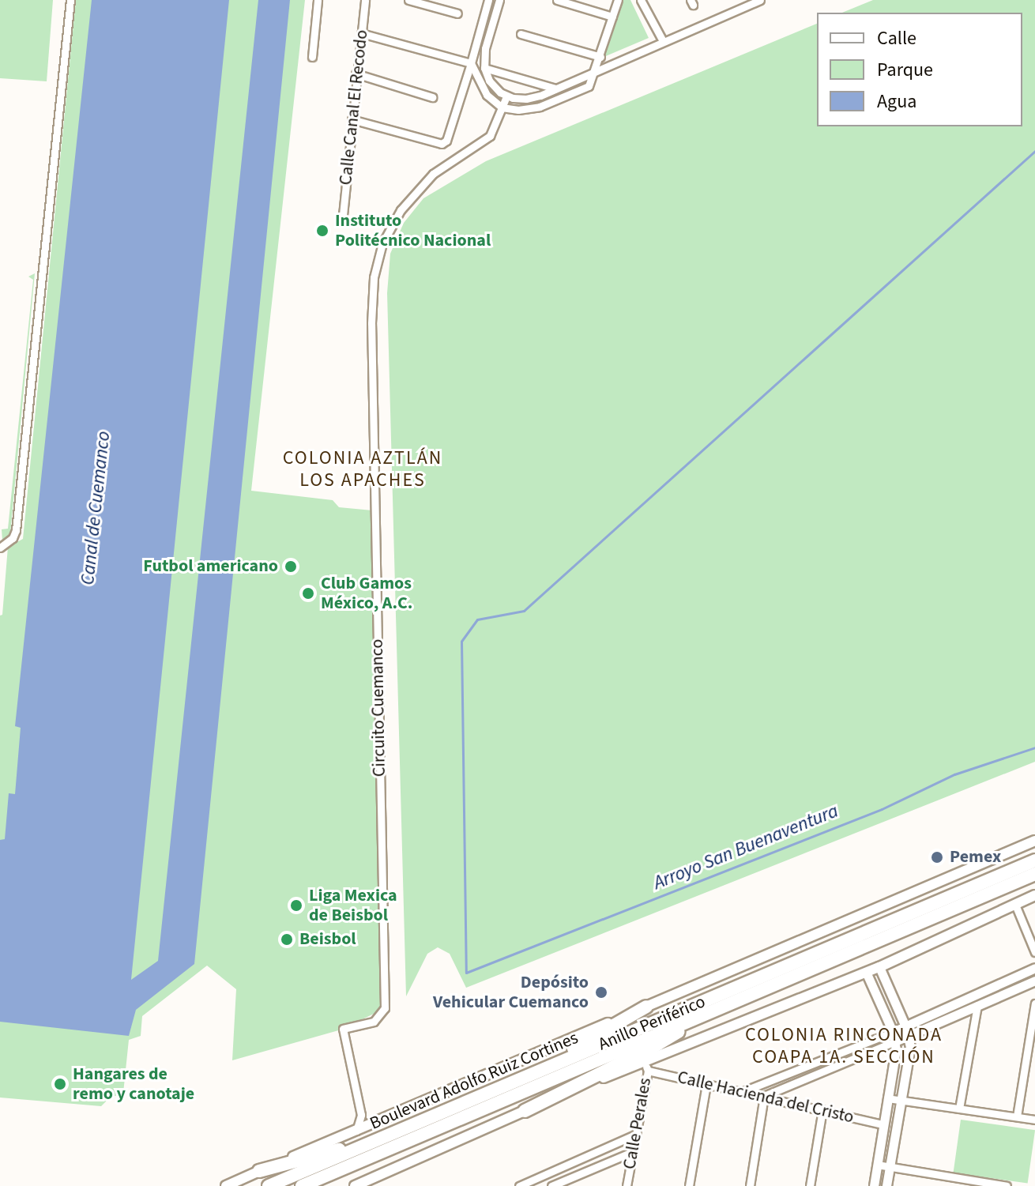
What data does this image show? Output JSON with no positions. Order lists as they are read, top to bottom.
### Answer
{
  "streets": {
    "highway": ["Anillo Periférico"],
    "main road": ["Boulevard Adolfo Ruiz Cortines"],
    "street": [
      "Calle Canal El Recodo",
      "Circuito Cuemanco",
      "Calle Hacienda del Cristo",
      "Calle Perales"
    ]
  },
  "crossings": [
    ["Circuito Cuemanco", "Boulevard Adolfo Ruiz Cortines"],
    ["Calle Hacienda del Cristo", "Calle Perales"]
  ],
  "districts": ["COLONIA AZTLÁN LOS APACHES", "COLONIA RINCONADA COAPA 1A. SECCIÓN"],
  "water": ["Canal de Cuemanco", "Arroyo San Buenaventura"],
  "places": [
    "Instituto Politécnico Nacional",
    "Futbol americano",
    "Club Gamos México, A.C.",
    "Pemex",
    "Liga Mexica de Beisbol",
    "Beisbol",
    "Depósito Vehicular Cuemanco",
    "Hangares de remo y canotaje"
  ],
  "legend": ["Calle", "Parque", "Agua"]
}
